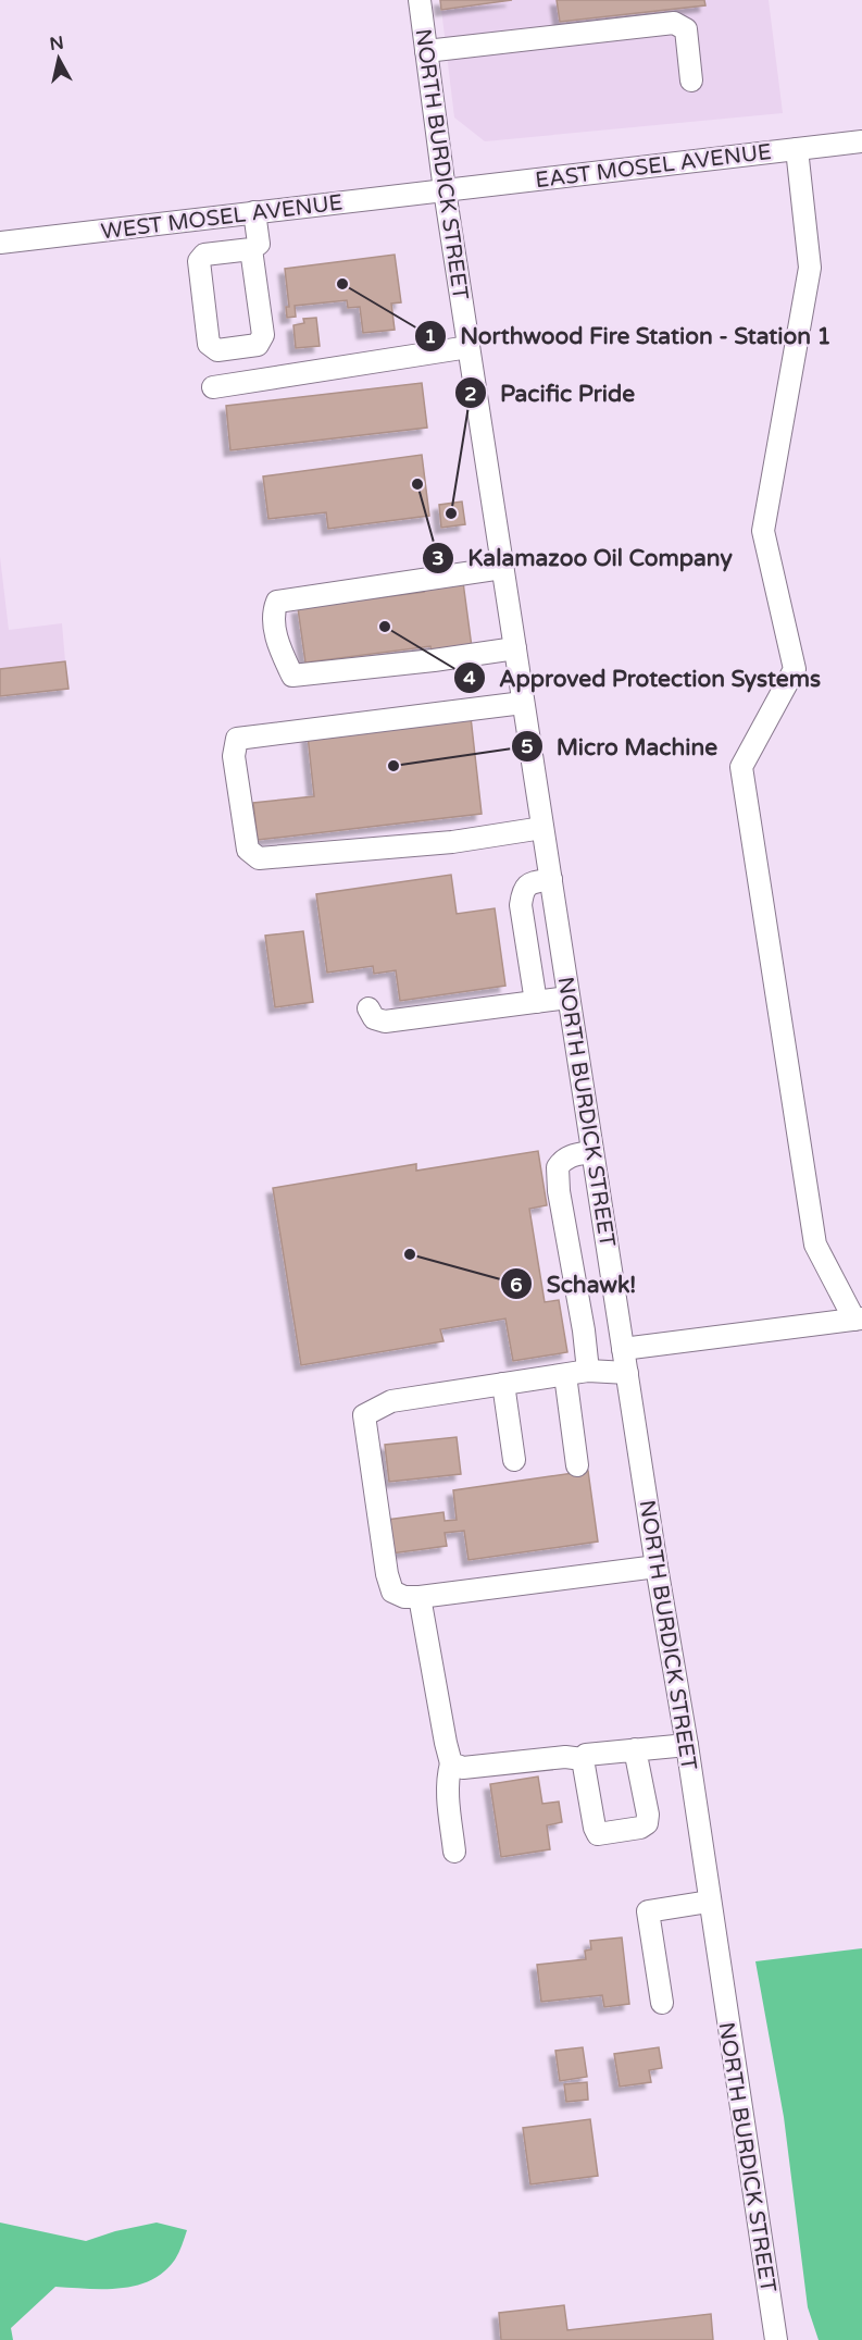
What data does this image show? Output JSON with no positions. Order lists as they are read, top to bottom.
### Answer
{
  "streets": {
    "street": ["NORTH BURDICK STREET", "EAST MOSEL AVENUE", "WEST MOSEL AVENUE"]
  },
  "crossings": [
    ["NORTH BURDICK STREET", "EAST MOSEL AVENUE"],
    ["NORTH BURDICK STREET", "WEST MOSEL AVENUE"],
    ["EAST MOSEL AVENUE", "WEST MOSEL AVENUE"]
  ],
  "places": [
    "Northwood Fire Station - Station 1",
    "Kalamazoo Oil Company",
    "Pacific Pride",
    "Approved Protection Systems",
    "Micro Machine",
    "Schawk!"
  ],
  "north": "top"
}
